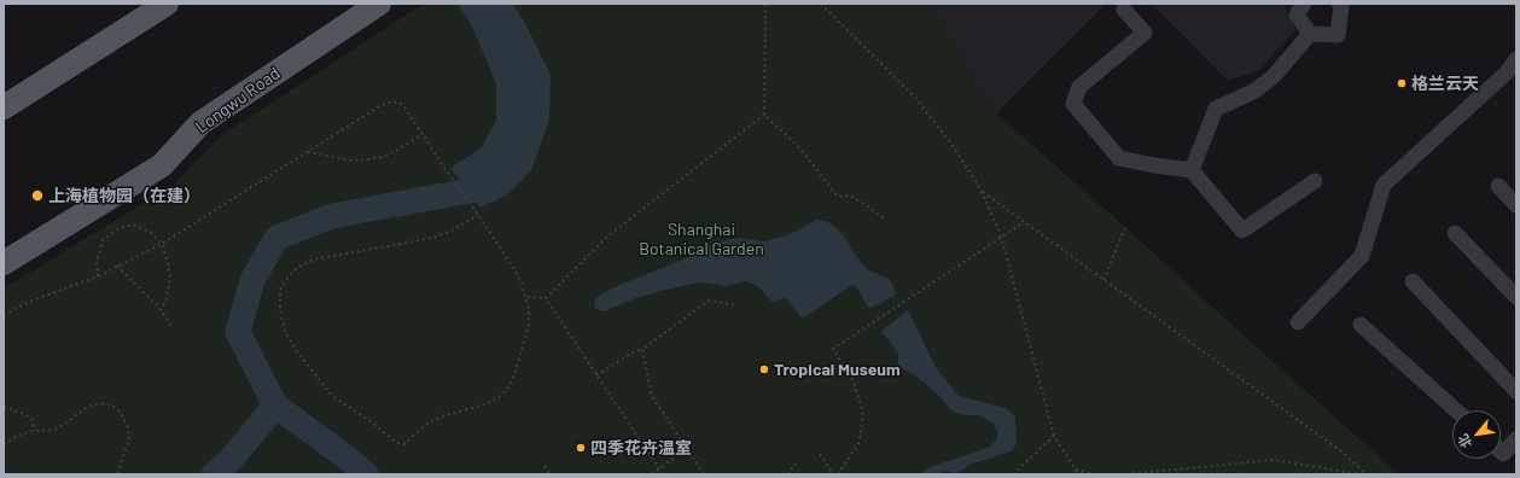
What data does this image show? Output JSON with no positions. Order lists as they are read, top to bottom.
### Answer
{
  "streets": {
    "main road": ["Longwu Road"]
  },
  "parks": ["Shanghai Botanical Garden"],
  "places": [
    "格兰云天",
    "上海植物园（在建）",
    "Tropical Museum",
    "四季花卉温室"
  ],
  "north": "bottom left"
}
